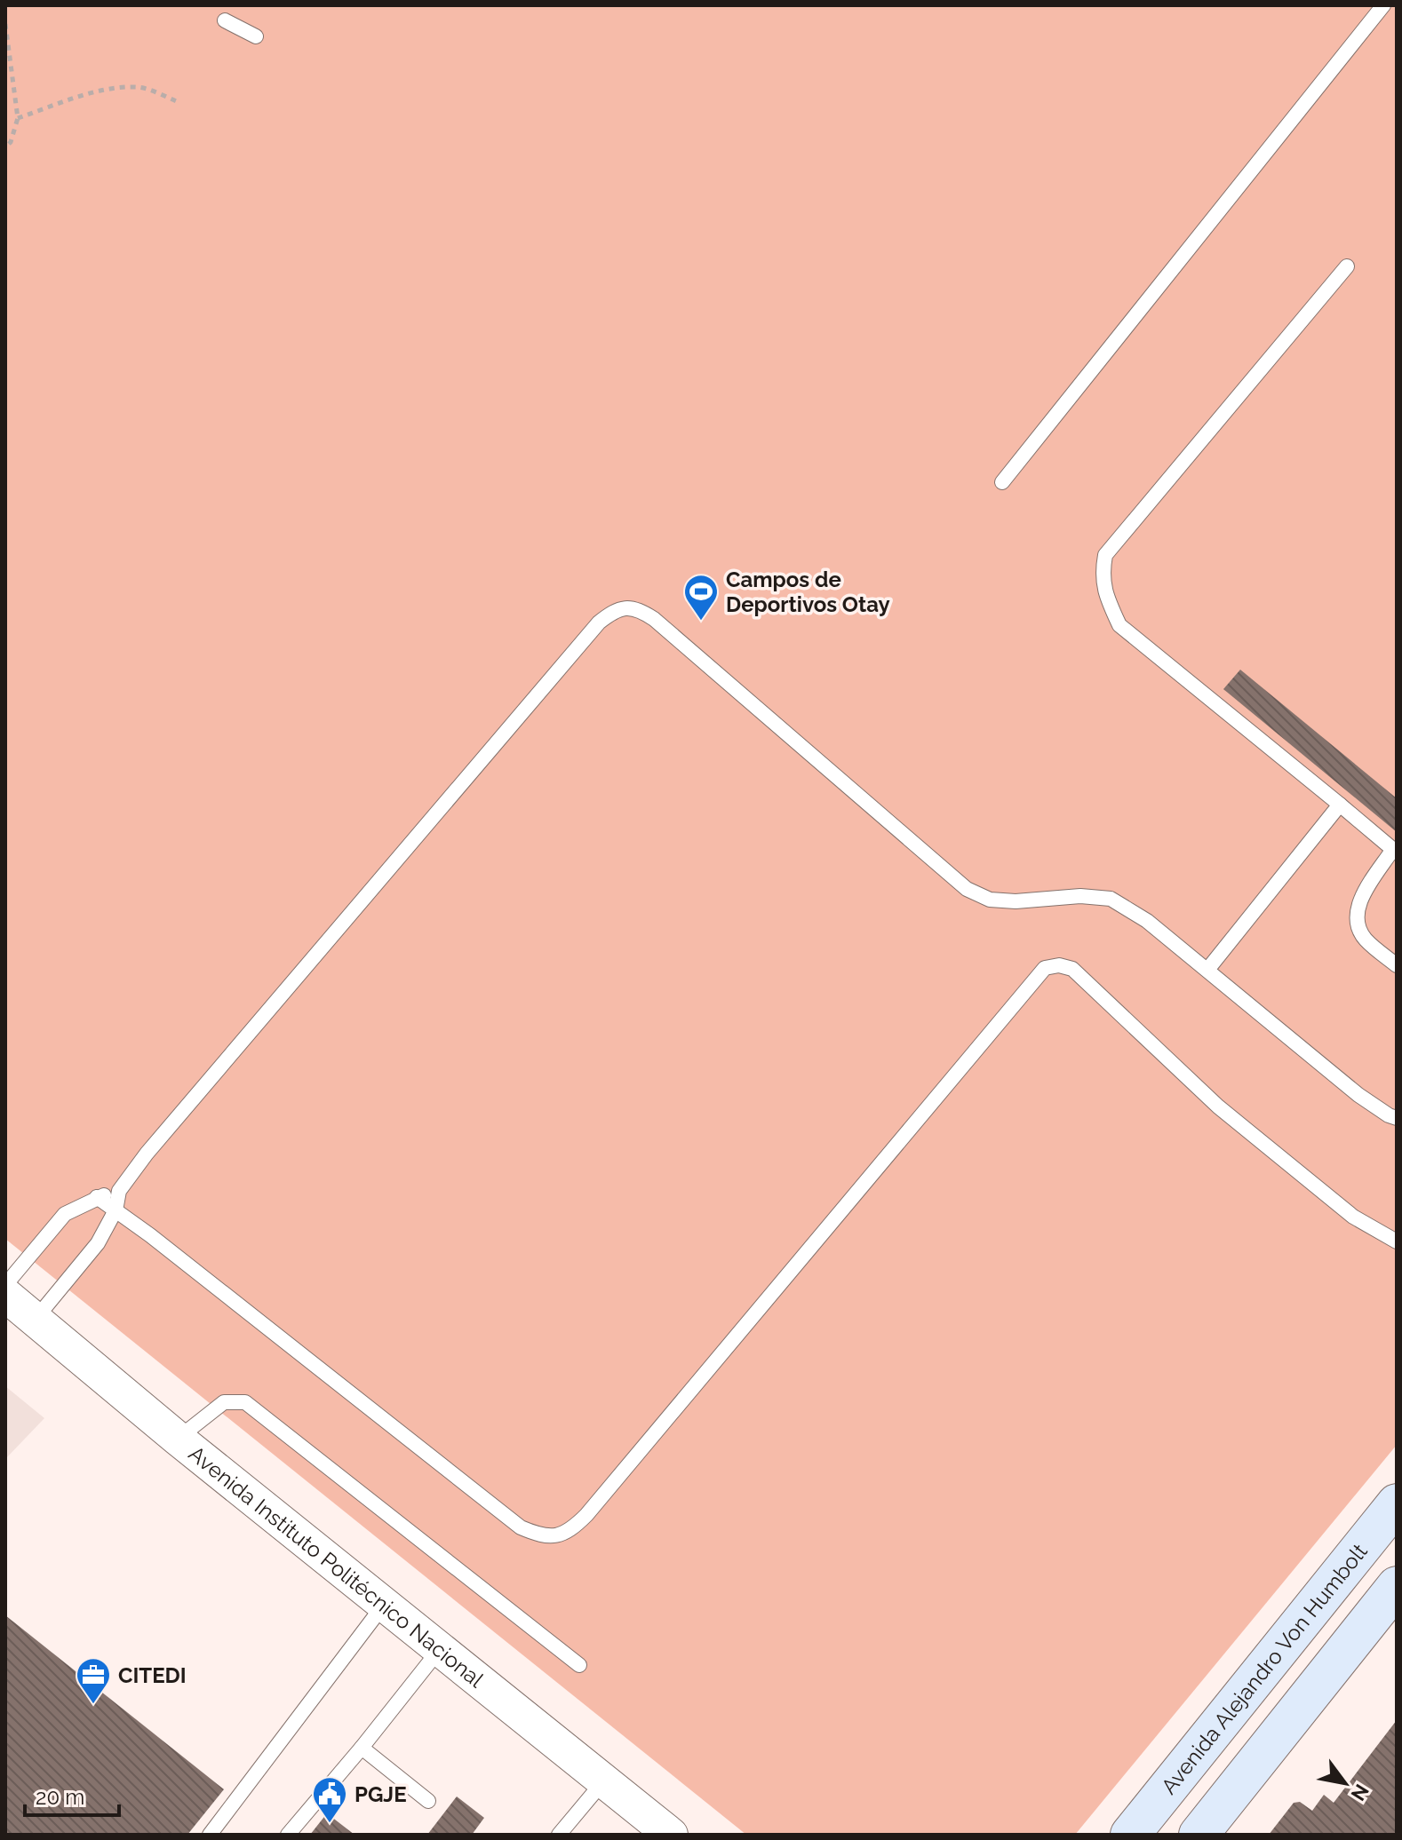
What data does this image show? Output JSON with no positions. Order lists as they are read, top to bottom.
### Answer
{
  "streets": {
    "main road": ["Avenida Alejandro Von Humbolt"],
    "street": ["Avenida Instituto Politécnico Nacional"]
  },
  "places": {
    "sports": ["Campos de Deportivos Otay"],
    "office": ["CITEDI"],
    "public building": ["PGJE"]
  },
  "scale_bar": "20 m",
  "north": "bottom right"
}
